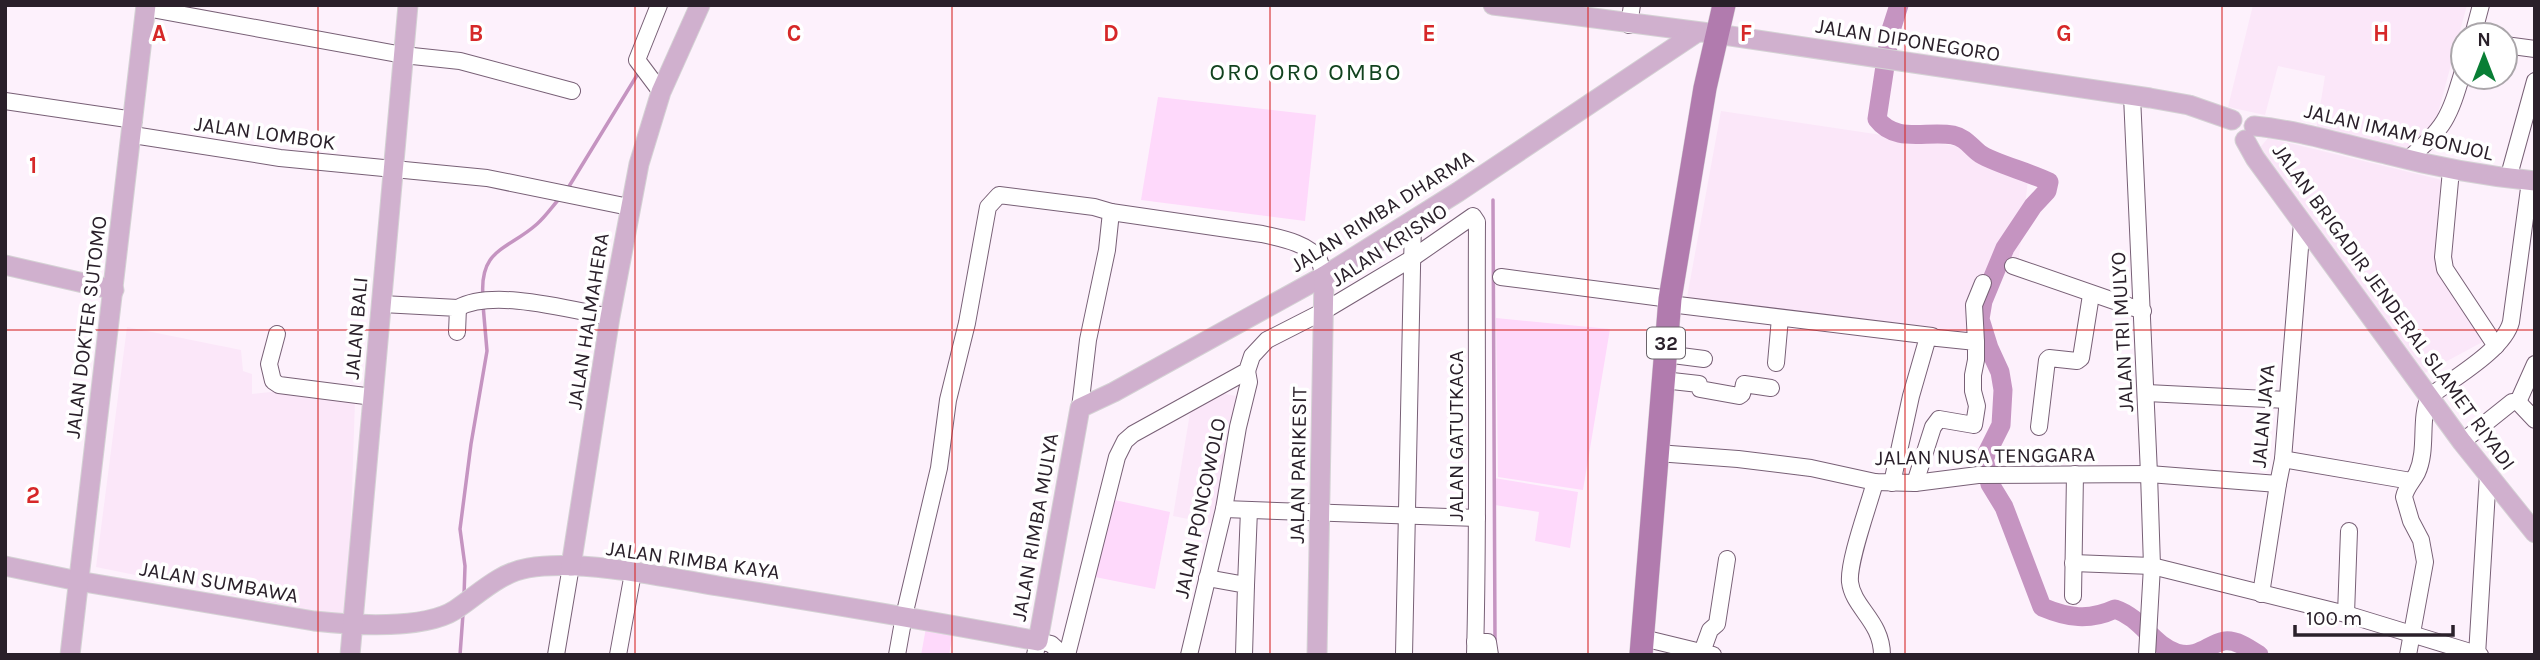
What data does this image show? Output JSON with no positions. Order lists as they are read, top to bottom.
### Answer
{
  "streets": {
    "highway": ["32"],
    "main road": [
      "JALAN DIPONEGORO",
      "JALAN IMAM BONJOL",
      "JALAN RIMBA DHARMA",
      "JALAN BRIGADIR JENDERAL SLAMET RIYADI",
      "JALAN HALMAHERA",
      "JALAN DOKTER SUTOMO",
      "JALAN BALI",
      "JALAN PARIKESIT",
      "JALAN RIMBA MULYA",
      "JALAN RIMBA KAYA",
      "JALAN SUMBAWA"
    ],
    "street": [
      "JALAN LOMBOK",
      "JALAN KRISNO",
      "JALAN TRI MULYO",
      "JALAN JAYA",
      "JALAN GATUTKACA",
      "JALAN NUSA TENGGARA",
      "JALAN PONCOWOLO"
    ]
  },
  "crossings": [
    ["JALAN DIPONEGORO", "JALAN RIMBA DHARMA"],
    ["JALAN DIPONEGORO", "JALAN BRIGADIR JENDERAL SLAMET RIYADI"],
    ["JALAN DIPONEGORO", "JALAN TRI MULYO"],
    ["JALAN DIPONEGORO", "32"],
    ["JALAN IMAM BONJOL", "JALAN BRIGADIR JENDERAL SLAMET RIYADI"],
    ["JALAN LOMBOK", "JALAN HALMAHERA"],
    ["JALAN LOMBOK", "JALAN DOKTER SUTOMO"],
    ["JALAN LOMBOK", "JALAN BALI"],
    ["JALAN RIMBA DHARMA", "32"],
    ["JALAN RIMBA DHARMA", "JALAN PARIKESIT"],
    ["JALAN RIMBA DHARMA", "JALAN RIMBA MULYA"],
    ["JALAN KRISNO", "JALAN GATUTKACA"],
    ["JALAN KRISNO", "JALAN PARIKESIT"],
    ["JALAN KRISNO", "JALAN PONCOWOLO"],
    ["JALAN BRIGADIR JENDERAL SLAMET RIYADI", "JALAN JAYA"],
    ["JALAN HALMAHERA", "JALAN RIMBA KAYA"],
    ["JALAN DOKTER SUTOMO", "JALAN SUMBAWA"],
    ["JALAN BALI", "JALAN RIMBA KAYA"],
    ["JALAN BALI", "JALAN SUMBAWA"],
    ["JALAN TRI MULYO", "JALAN JAYA"],
    ["JALAN TRI MULYO", "JALAN NUSA TENGGARA"],
    ["32", "JALAN NUSA TENGGARA"],
    ["JALAN JAYA", "JALAN NUSA TENGGARA"],
    ["JALAN RIMBA MULYA", "JALAN RIMBA KAYA"],
    ["JALAN RIMBA KAYA", "JALAN SUMBAWA"]
  ],
  "districts": ["ORO ORO OMBO"],
  "scale_bar": "100 m",
  "north": "top",
  "grid": {
    "columns": [
      "A",
      "B",
      "C",
      "D",
      "E",
      "F",
      "G",
      "H"
    ],
    "rows": ["1", "2"]
  }
}
